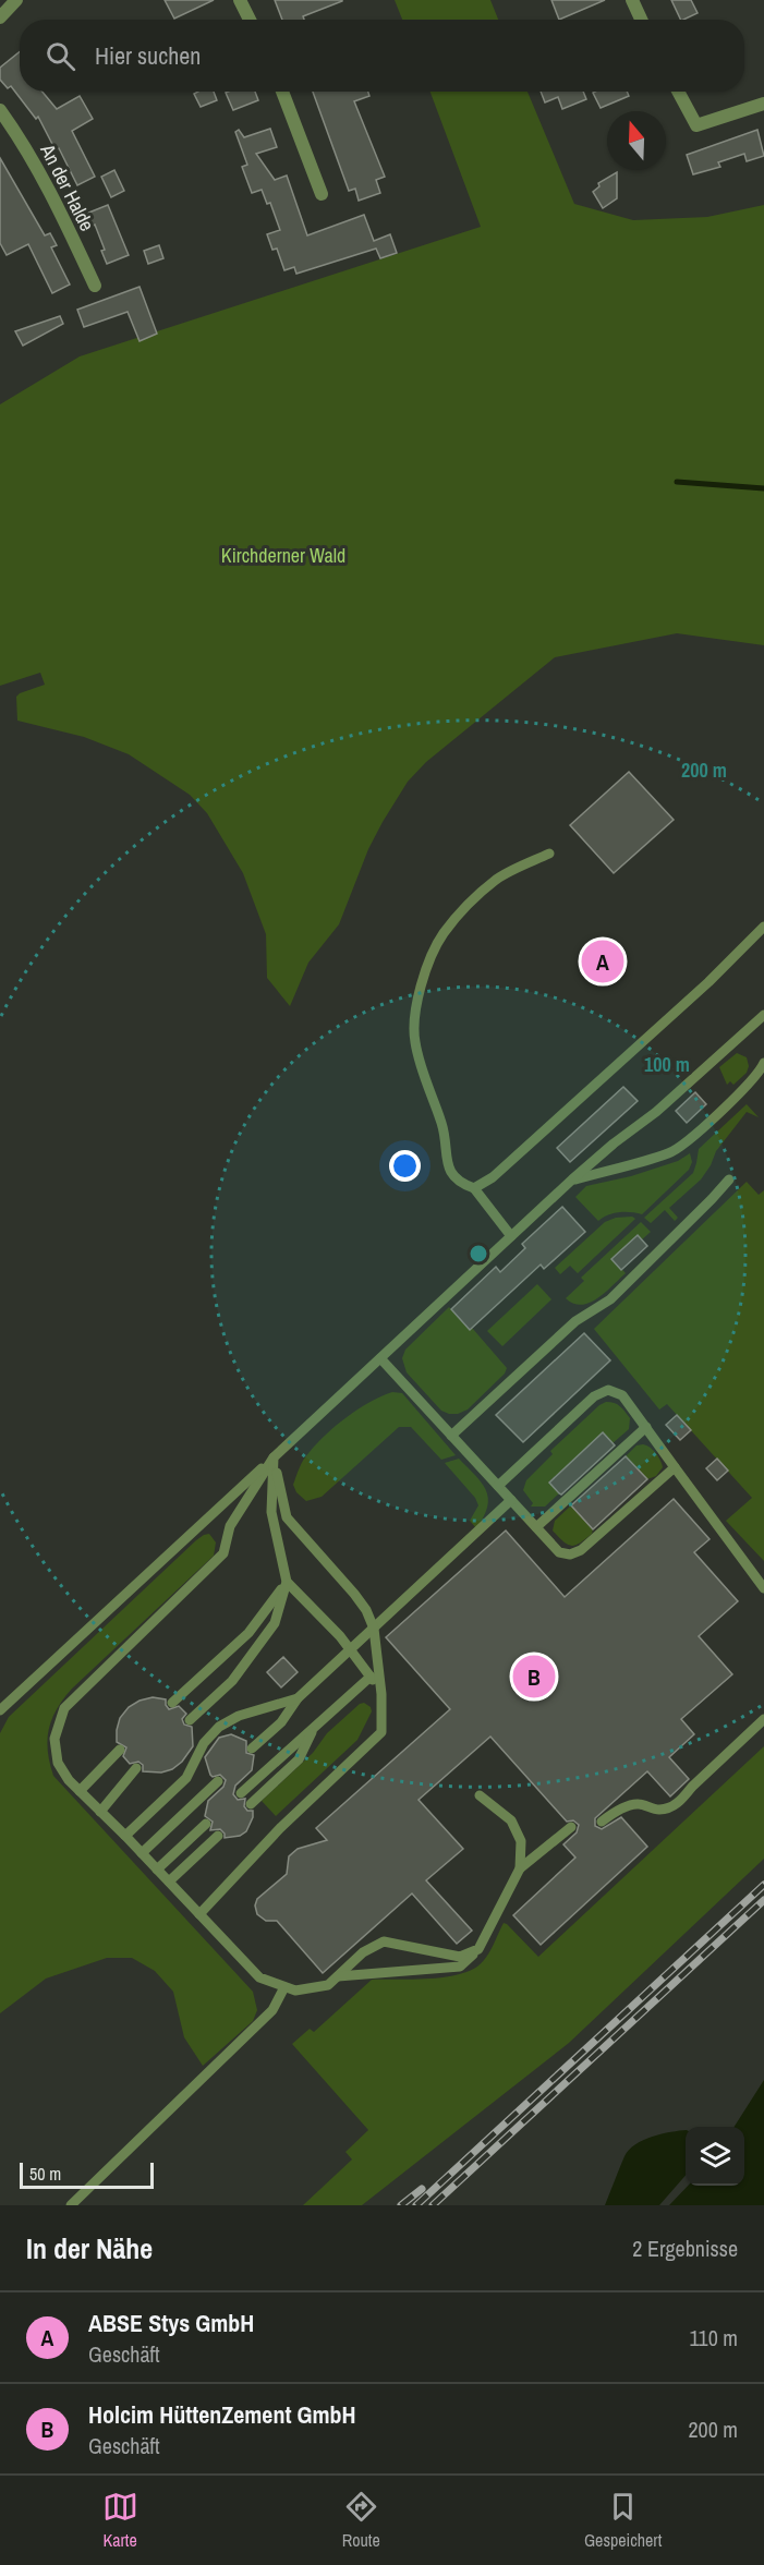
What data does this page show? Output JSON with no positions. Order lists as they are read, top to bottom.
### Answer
{
  "streets": {
    "street": ["An der Halde"]
  },
  "parks": ["Kirchderner Wald"],
  "scale_bar": "50 m",
  "north": "top",
  "page": {
    "search": "Hier suchen",
    "pins": ["A", "B"],
    "scale": "50 m",
    "heading": ["In der Nähe", "2 Ergebnisse"],
    "list": [
      {
        "mark": "A",
        "name": "ABSE Stys GmbH",
        "note": "Geschäft",
        "value": "110 m"
      },
      {
        "mark": "B",
        "name": "Holcim HüttenZement GmbH",
        "note": "Geschäft",
        "value": "200 m"
      }
    ],
    "nav": ["Karte", "Route", "Gespeichert"]
  },
  "rings": ["200 m", "100 m"]
}
